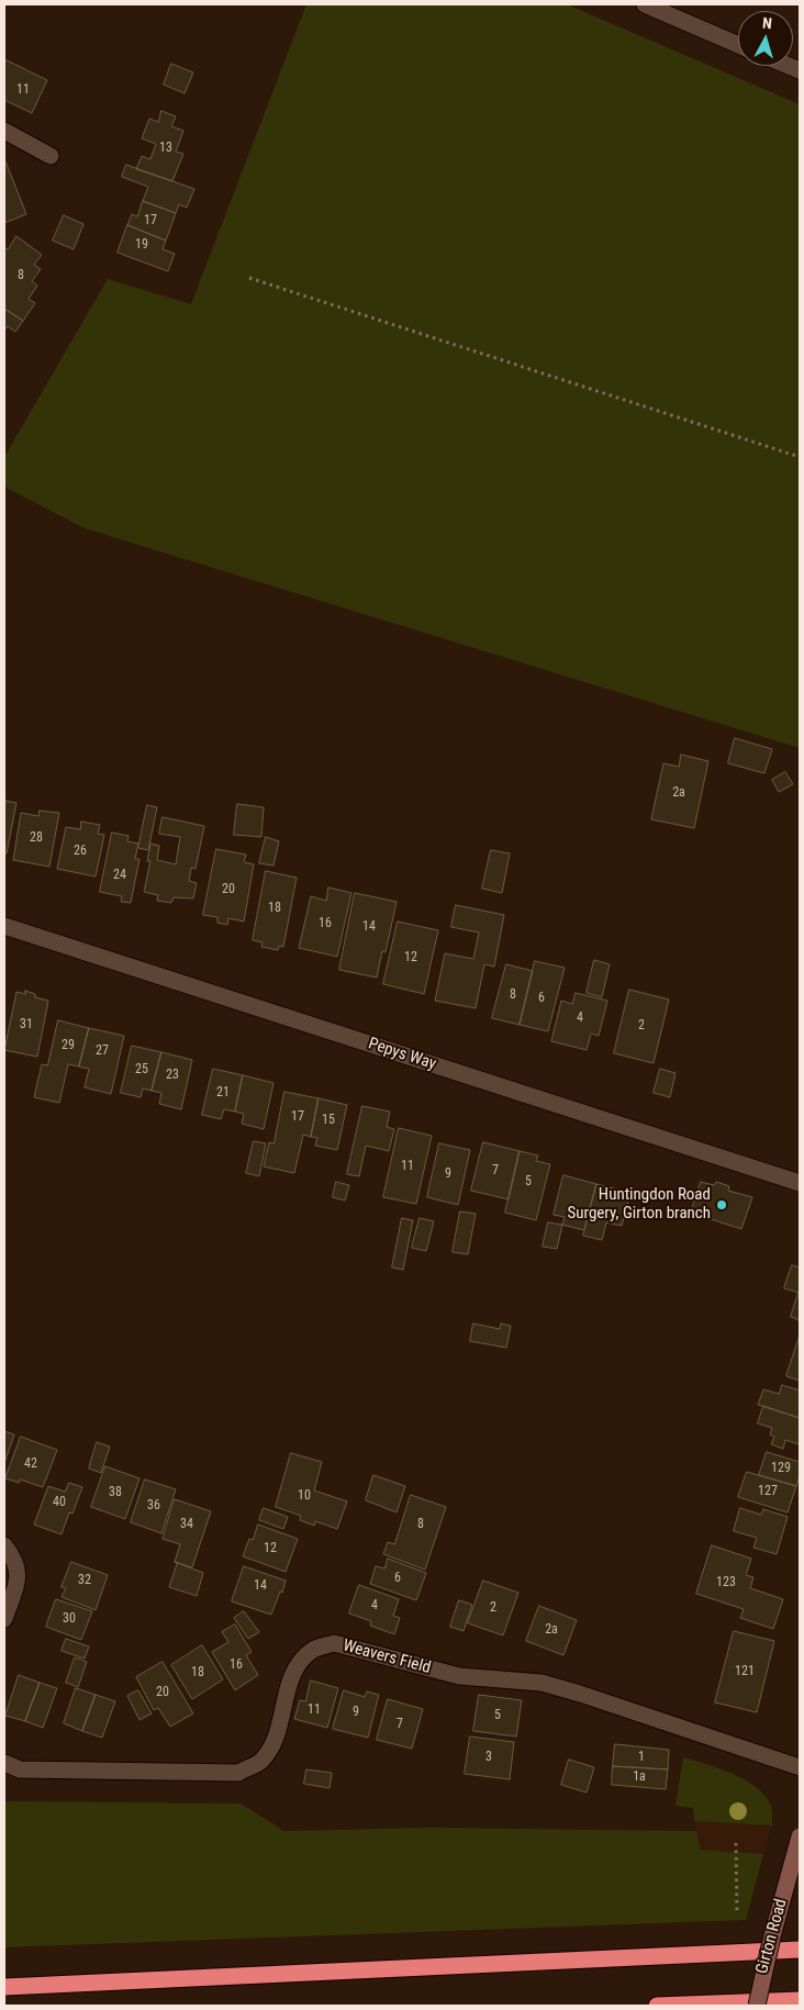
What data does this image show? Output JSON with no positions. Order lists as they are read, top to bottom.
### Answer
{
  "streets": {
    "street": ["Pepys Way", "Weavers Field", "Girton Road"]
  },
  "places": ["Huntingdon Road Surgery, Girton branch"],
  "house_numbers": [
    "11",
    "13",
    "17",
    "19",
    "8",
    "2a",
    "28",
    "26",
    "24",
    "20",
    "18",
    "16",
    "14",
    "12",
    "8",
    "6",
    "4",
    "31",
    "2",
    "29",
    "27",
    "25",
    "23",
    "21",
    "17",
    "15",
    "11",
    "7",
    "9",
    "5",
    "42",
    "129",
    "127",
    "38",
    "10",
    "40",
    "36",
    "34",
    "8",
    "12",
    "6",
    "32",
    "123",
    "14",
    "4",
    "2",
    "30",
    "2a",
    "16",
    "121",
    "18",
    "20",
    "11",
    "9",
    "5",
    "7",
    "3",
    "1",
    "1a"
  ],
  "north": "top"
}
